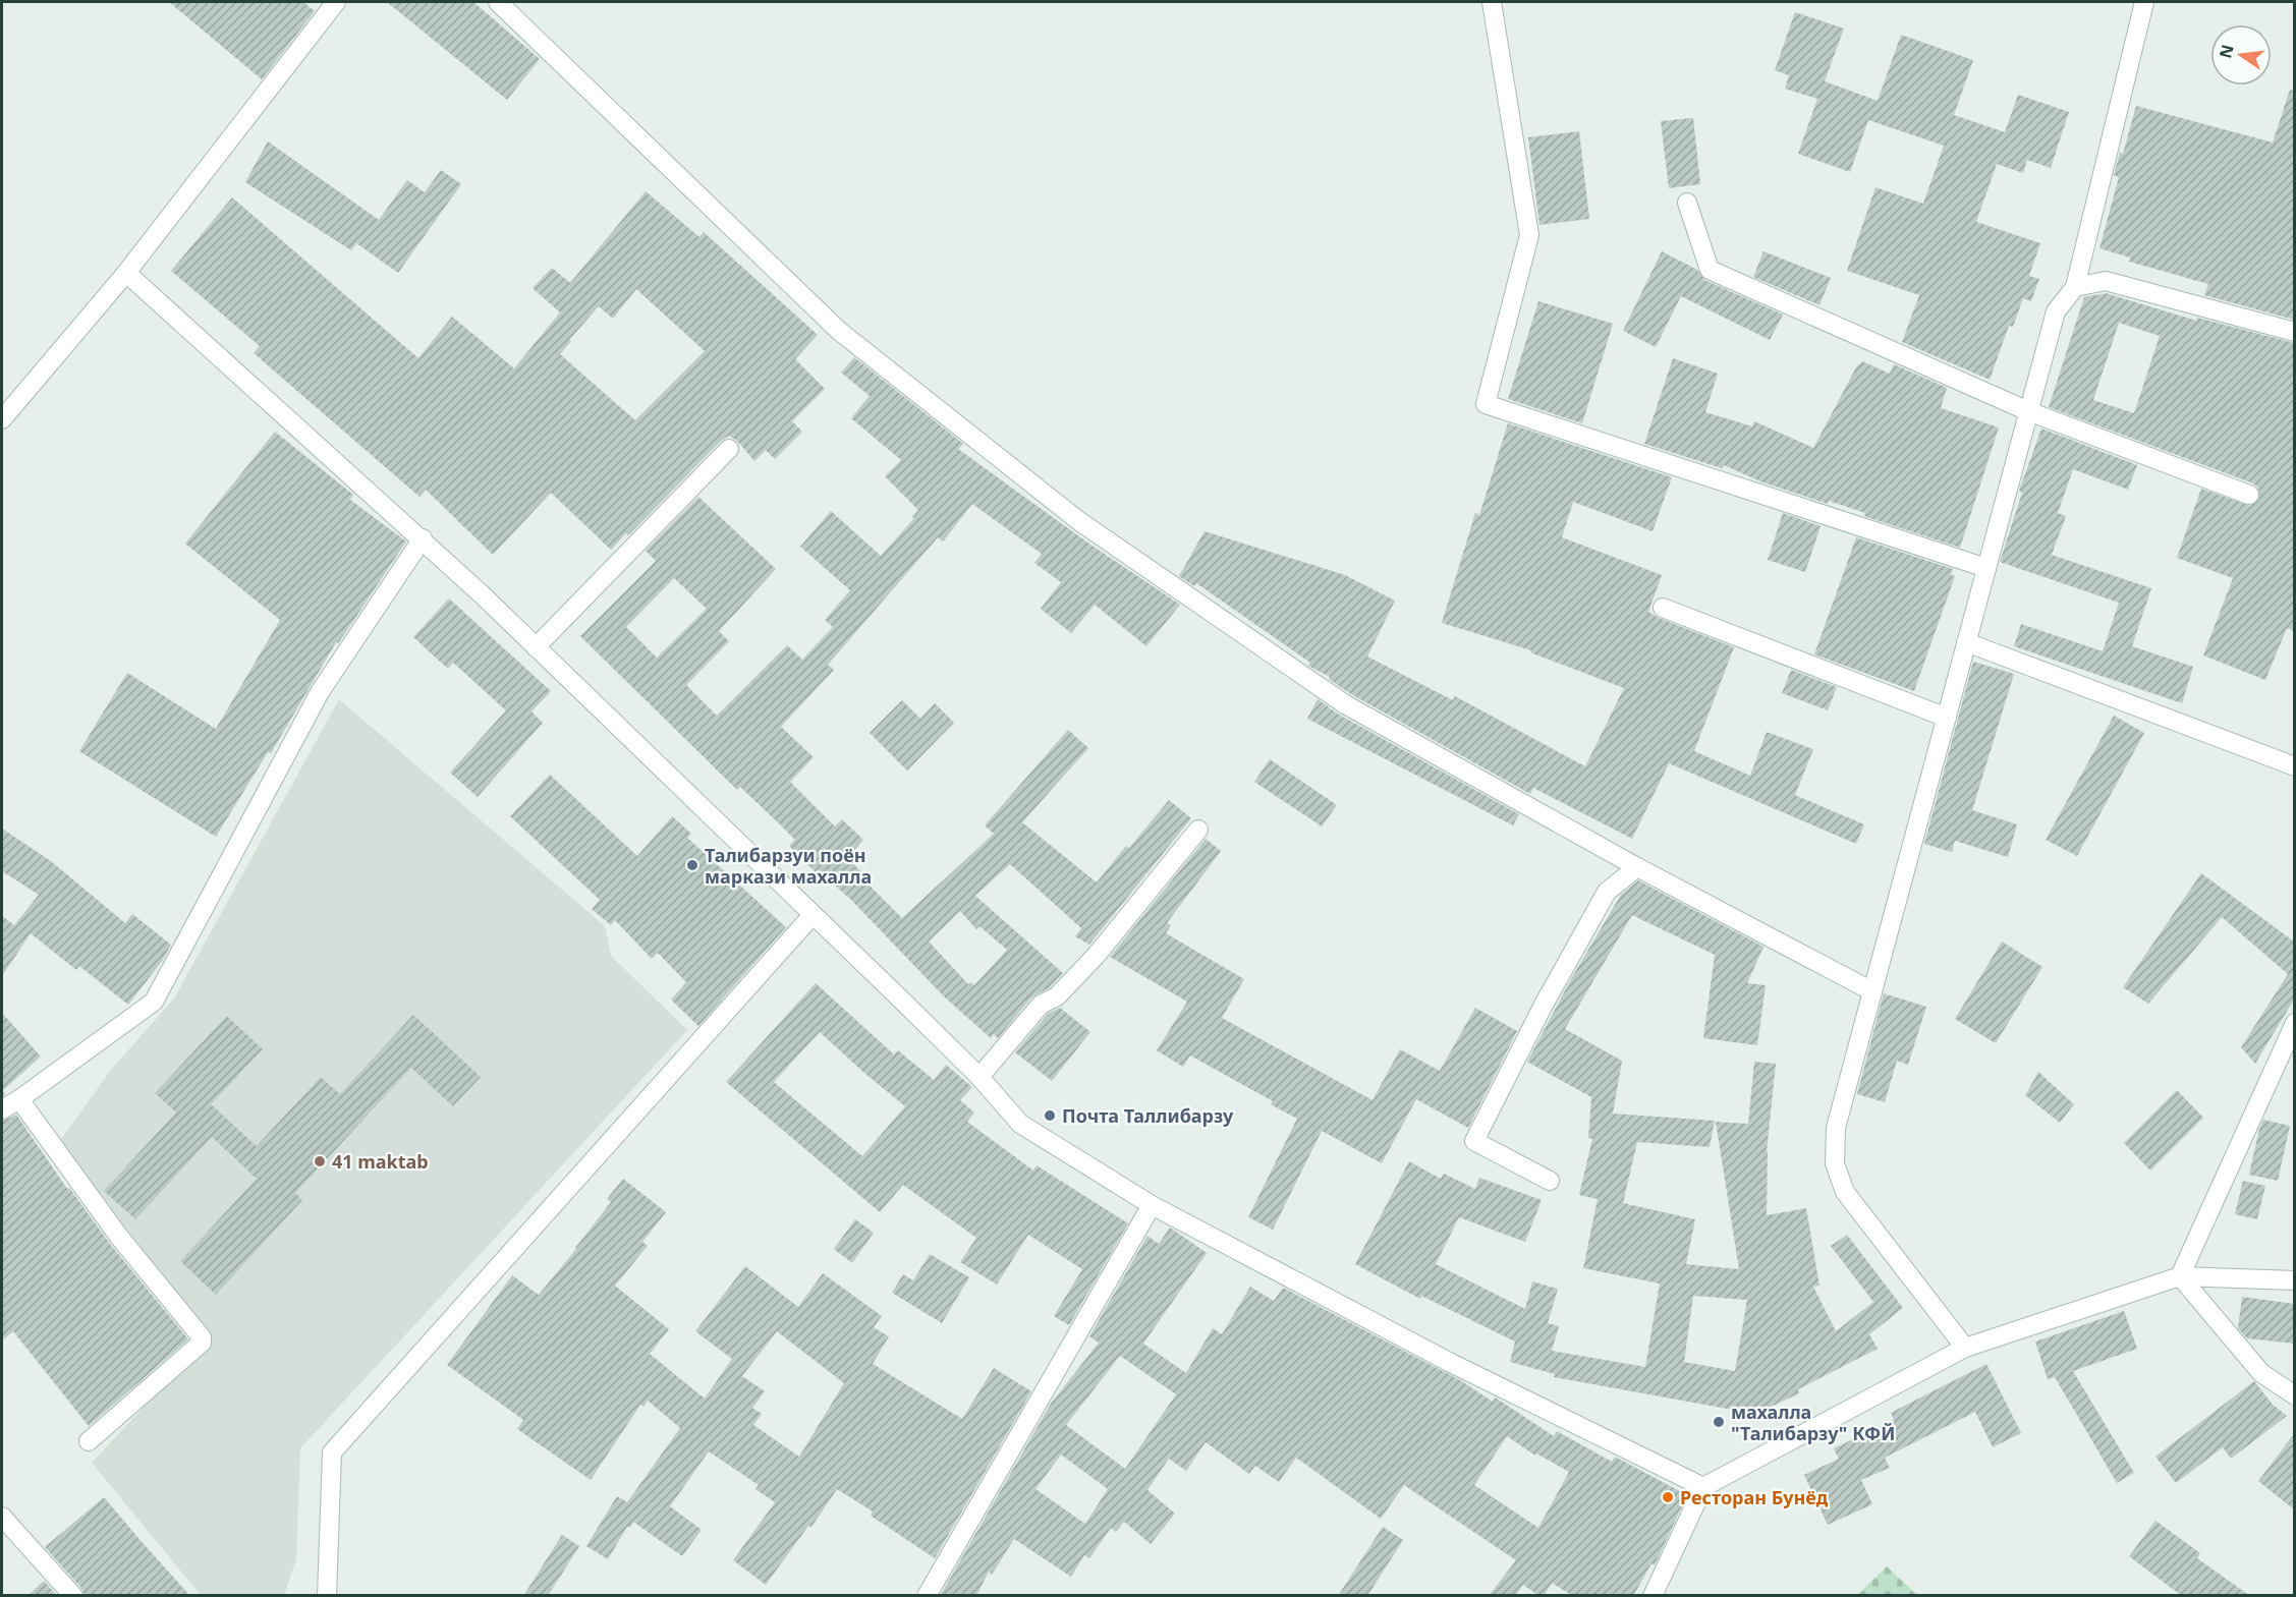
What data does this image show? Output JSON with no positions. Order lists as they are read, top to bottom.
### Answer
{
  "places": [
    "Талибарзуи поён маркази махалла",
    "Почта Таллибарзу",
    "41 maktab",
    "махалла \"Талибарзу\" КФЙ",
    "Ресторан Бунёд"
  ],
  "north": "left"
}
